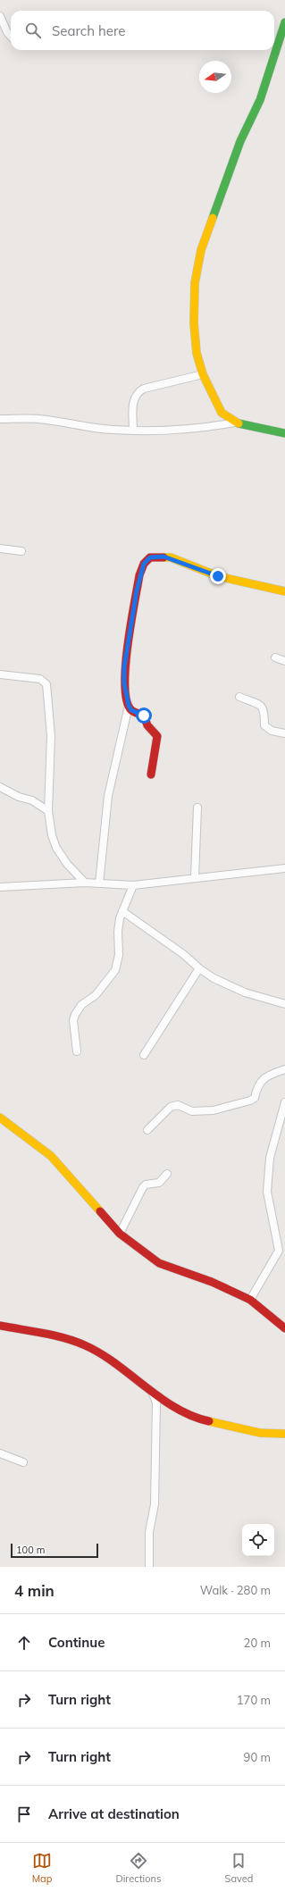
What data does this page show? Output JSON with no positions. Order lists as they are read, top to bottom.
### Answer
{
  "scale_bar": "100 m",
  "north": "left",
  "page": {
    "search": "Search here",
    "scale": "100 m",
    "heading": ["4 min", "Walk · 280 m"],
    "list": [
      ["Continue", "20 m"],
      ["Turn right", "170 m"],
      ["Turn right", "90 m"],
      "Arrive at destination"
    ],
    "nav": ["Map", "Directions", "Saved"]
  }
}
